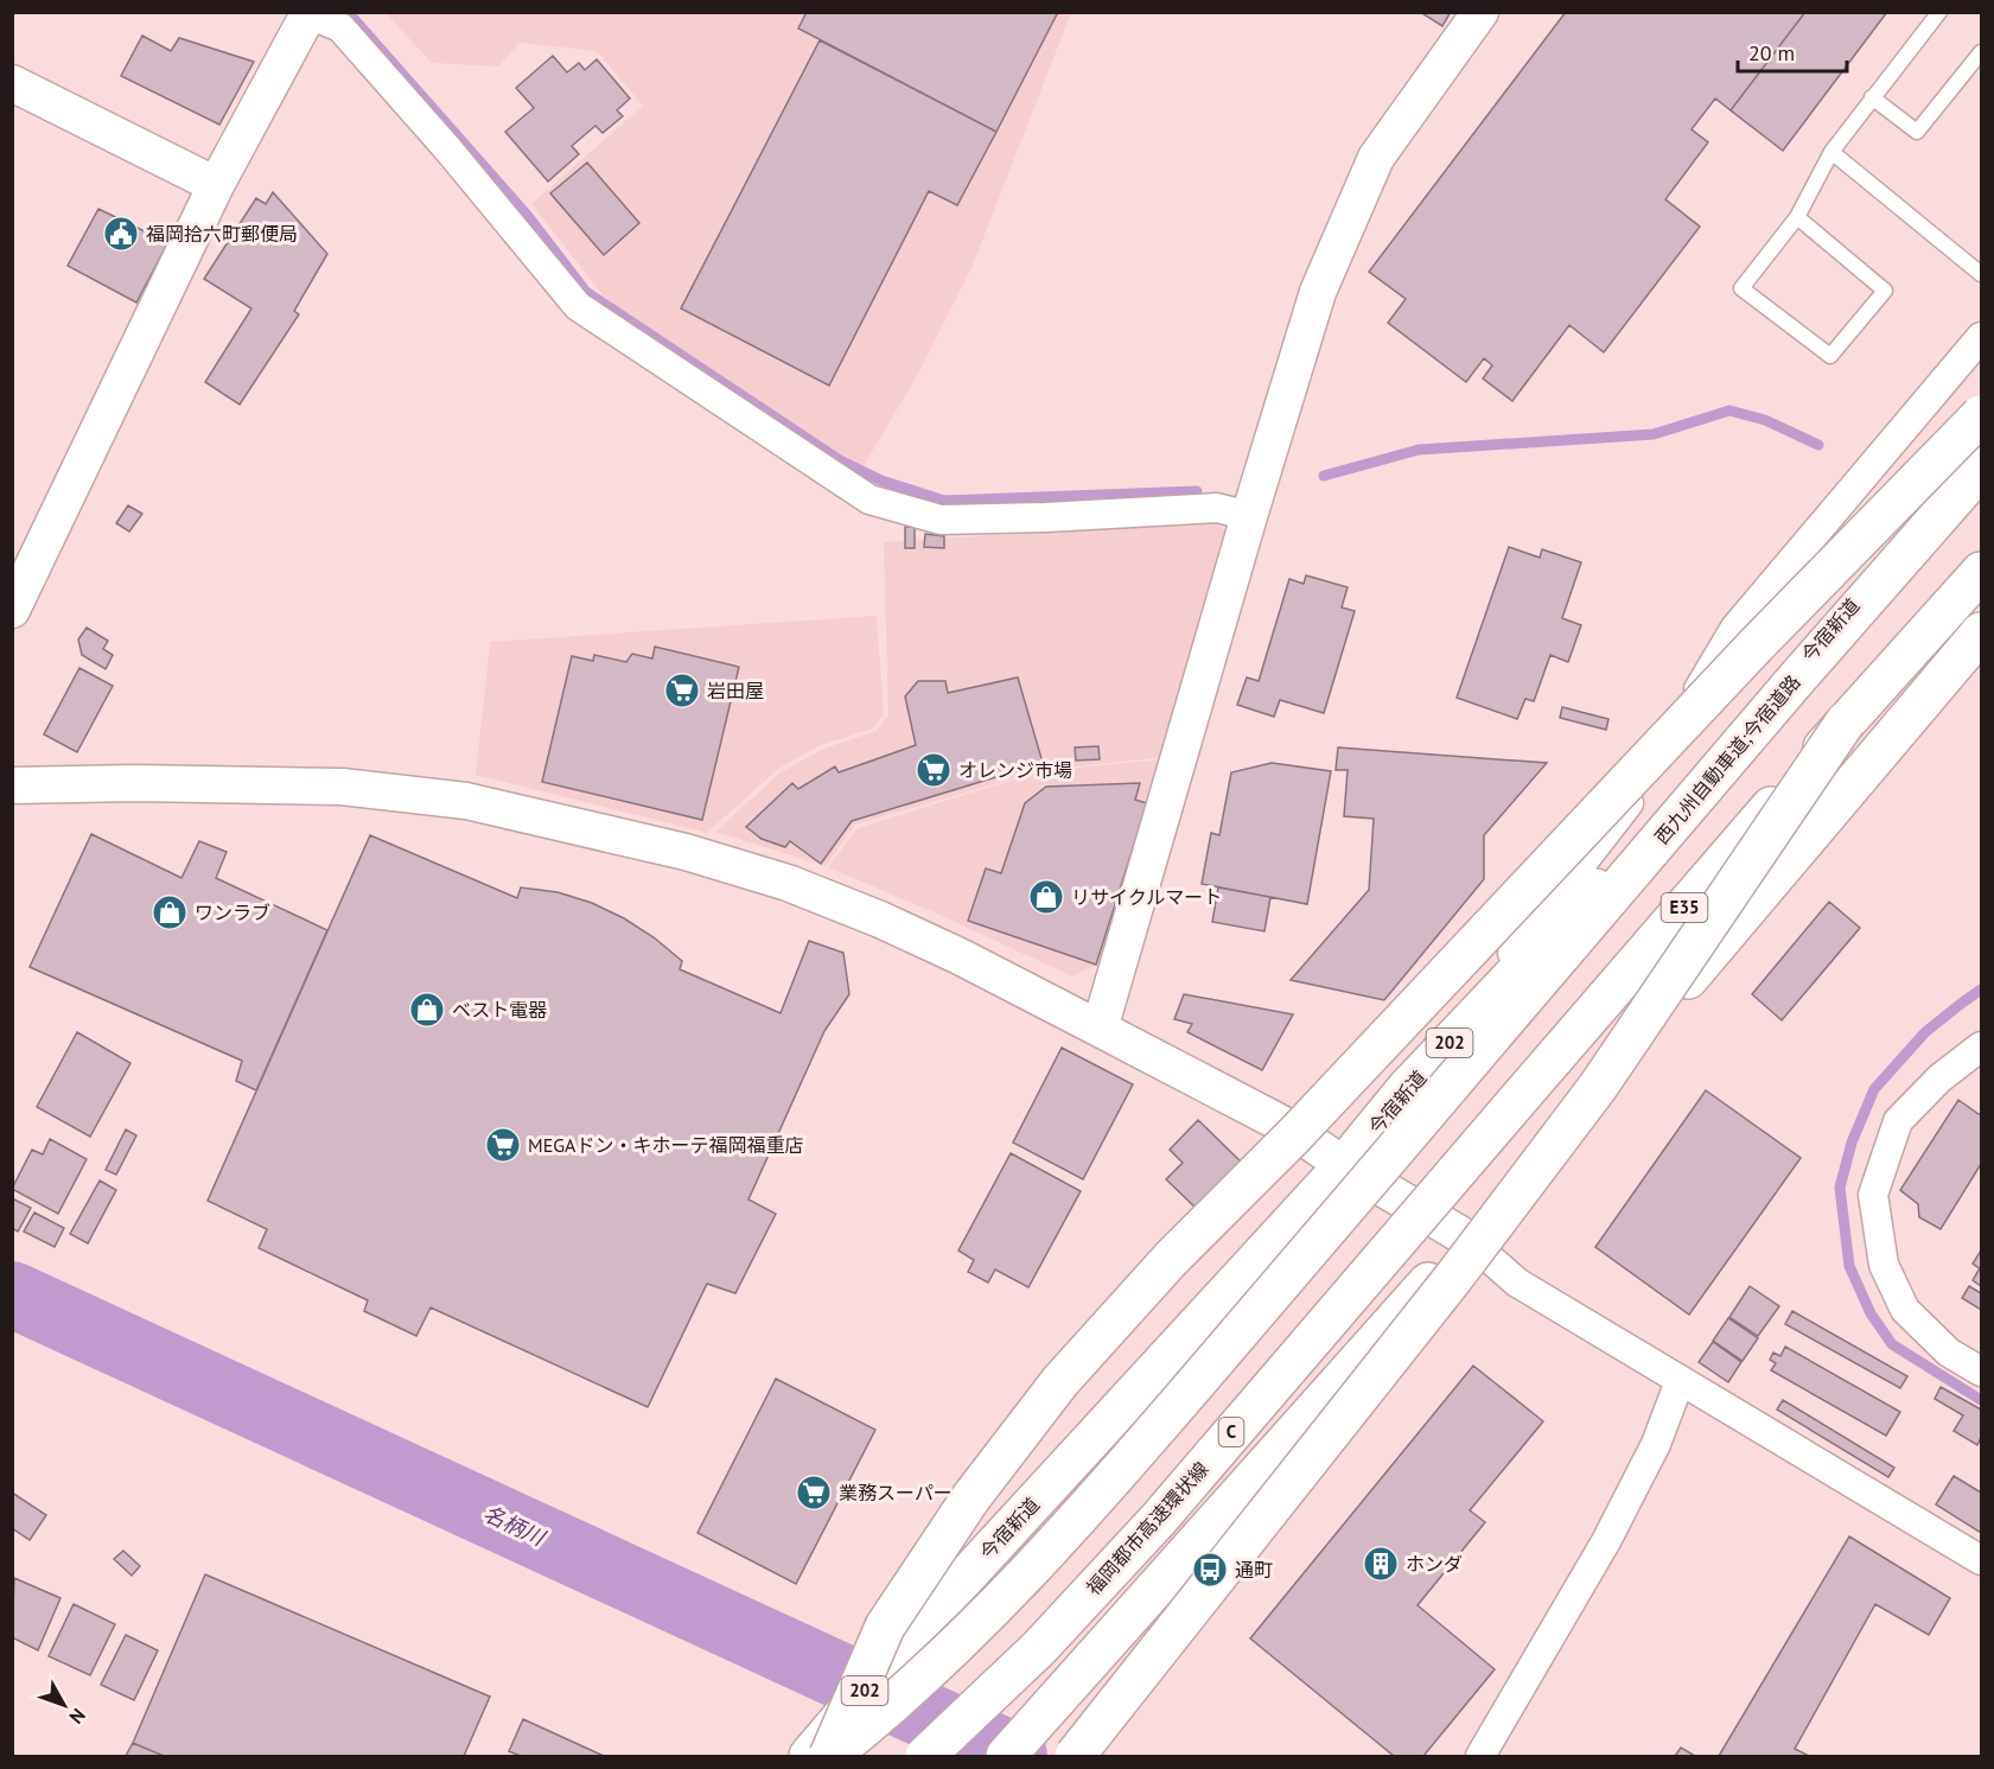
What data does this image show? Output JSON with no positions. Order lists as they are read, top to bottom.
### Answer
{
  "streets": {
    "highway": [
      "今宿新道",
      "西九州自動車道;今宿道路",
      "E35",
      "202",
      "C",
      "福岡都市高速環状線"
    ]
  },
  "crossings": [
    ["今宿新道", "西九州自動車道;今宿道路"],
    ["E35", "福岡都市高速環状線"]
  ],
  "water": ["名柄川"],
  "places": {
    "public building": ["福岡拾六町郵便局"],
    "supermarket": [
      "岩田屋",
      "オレンジ市場",
      "MEGAドン・キホーテ福岡福重店",
      "業務スーパー"
    ],
    "shop": ["リサイクルマート", "ワンラブ", "ベスト電器"],
    "building": ["ホンダ"],
    "bus stop": ["通町"]
  },
  "scale_bar": "20 m",
  "north": "bottom right"
}
